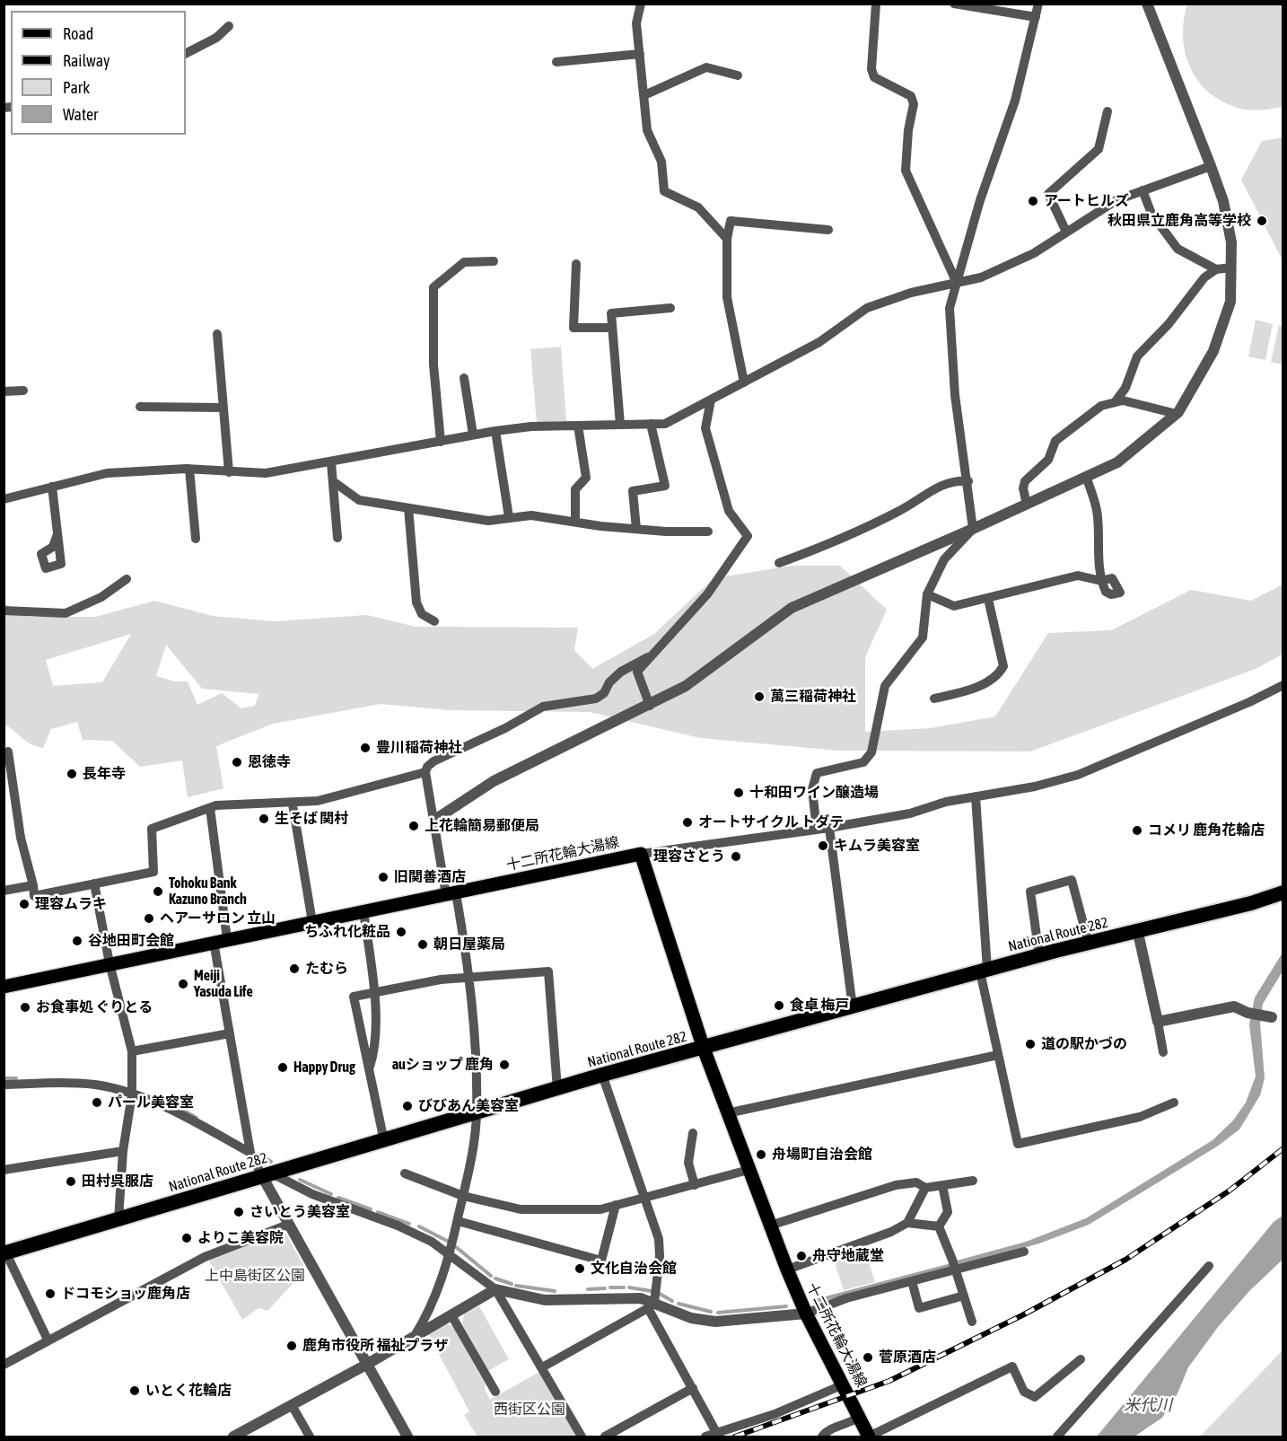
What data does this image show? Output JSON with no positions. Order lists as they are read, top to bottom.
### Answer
{
  "streets": {
    "highway": ["National Route 282"],
    "main road": ["十二所花輪大湯線"]
  },
  "crossings": [
    ["十二所花輪大湯線", "National Route 282"]
  ],
  "water": ["米代川"],
  "parks": ["上中島街区公園", "西街区公園"],
  "places": [
    "アートヒルズ",
    "秋田県立鹿角高等学校",
    "萬三稲荷神社",
    "豊川稲荷神社",
    "恩徳寺",
    "長年寺",
    "十和田ワイン醸造場",
    "生そば 関村",
    "オートサイクル トダテ",
    "上花輪簡易郵便局",
    "コメリ 鹿角花輪店",
    "キムラ美容室",
    "理容さとう",
    "旧関善酒店",
    "Tohoku Bank Kazuno Branch",
    "理容ムラキ",
    "ヘアーサロン 立山",
    "ちふれ化粧品",
    "谷地田町会館",
    "朝日屋薬局",
    "たむら",
    "Meiji Yasuda Life",
    "食卓 梅戸",
    "お食事処 ぐりとる",
    "道の駅かづの",
    "auショップ 鹿角",
    "Happy Drug",
    "パール美容室",
    "びびあん美容室",
    "舟場町自治会館",
    "田村呉服店",
    "さいとう美容室",
    "よりこ美容院",
    "舟守地蔵堂",
    "文化自治会館",
    "ドコモショッ鹿角店",
    "鹿角市役所 福祉プラザ",
    "菅原酒店",
    "いとく花輪店"
  ],
  "legend": [
    "Road",
    "Railway",
    "Park",
    "Water"
  ]
}
